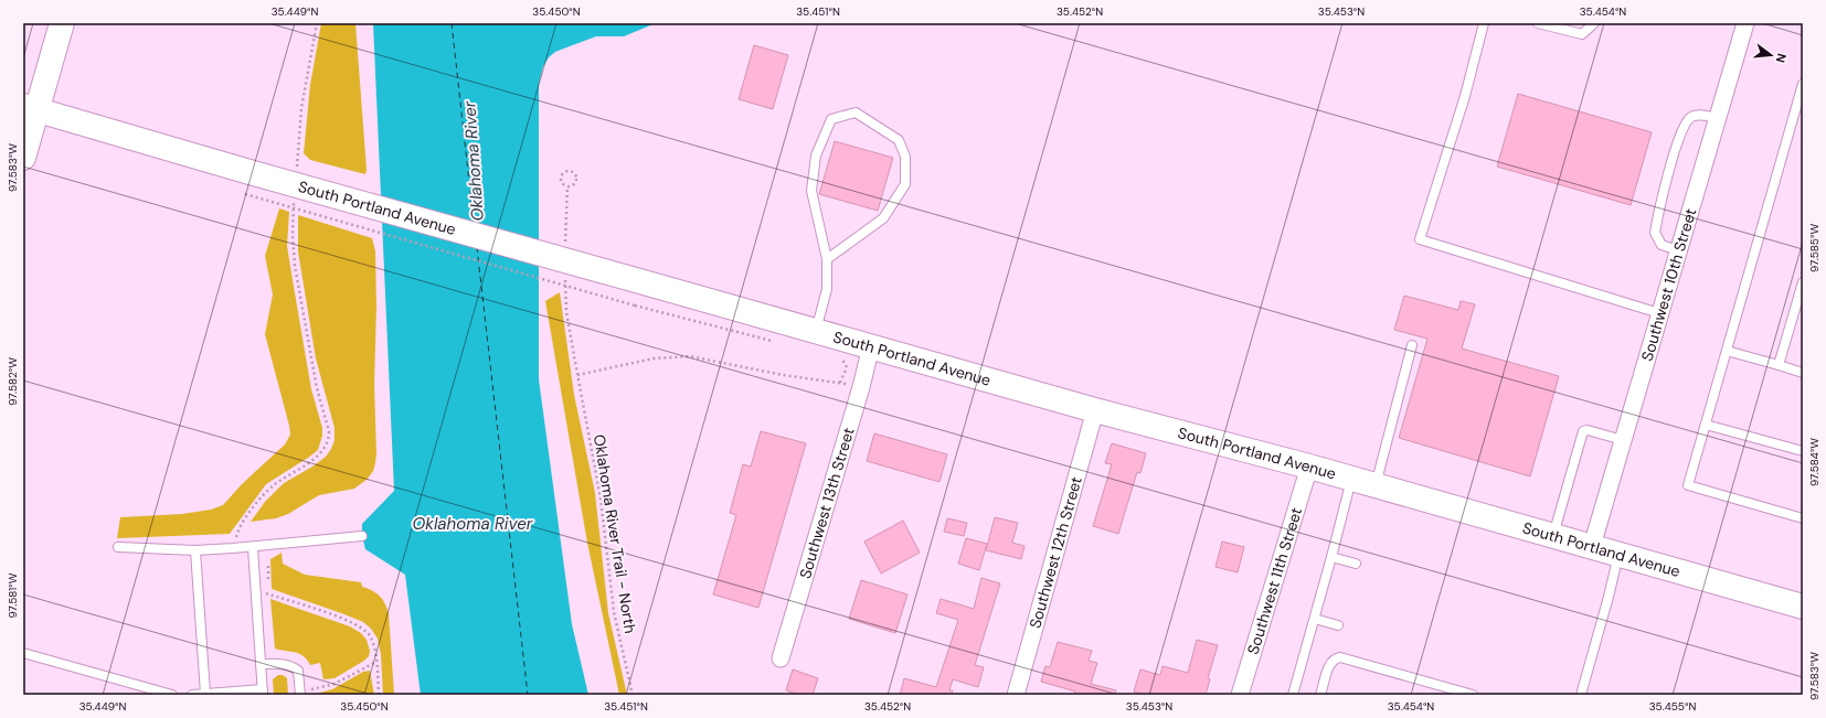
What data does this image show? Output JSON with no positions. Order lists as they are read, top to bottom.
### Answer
{
  "streets": {
    "main road": ["South Portland Avenue"],
    "street": [
      "Southwest 10th Street",
      "Southwest 13th Street",
      "Southwest 12th Street",
      "Southwest 11th Street"
    ],
    "path": ["Oklahoma River Trail - North"]
  },
  "crossings": [
    ["South Portland Avenue", "Southwest 10th Street"],
    ["South Portland Avenue", "Southwest 13th Street"],
    ["South Portland Avenue", "Southwest 12th Street"],
    ["South Portland Avenue", "Southwest 11th Street"]
  ],
  "water": ["Oklahoma River"],
  "north": "right",
  "coordinates": [
    "35.449°N",
    "35.450°N",
    "35.451°N",
    "35.452°N",
    "35.453°N",
    "35.454°N",
    "97.583°W",
    "97.585°W",
    "97.582°W",
    "97.584°W",
    "97.581°W",
    "35.455°N"
  ]
}
